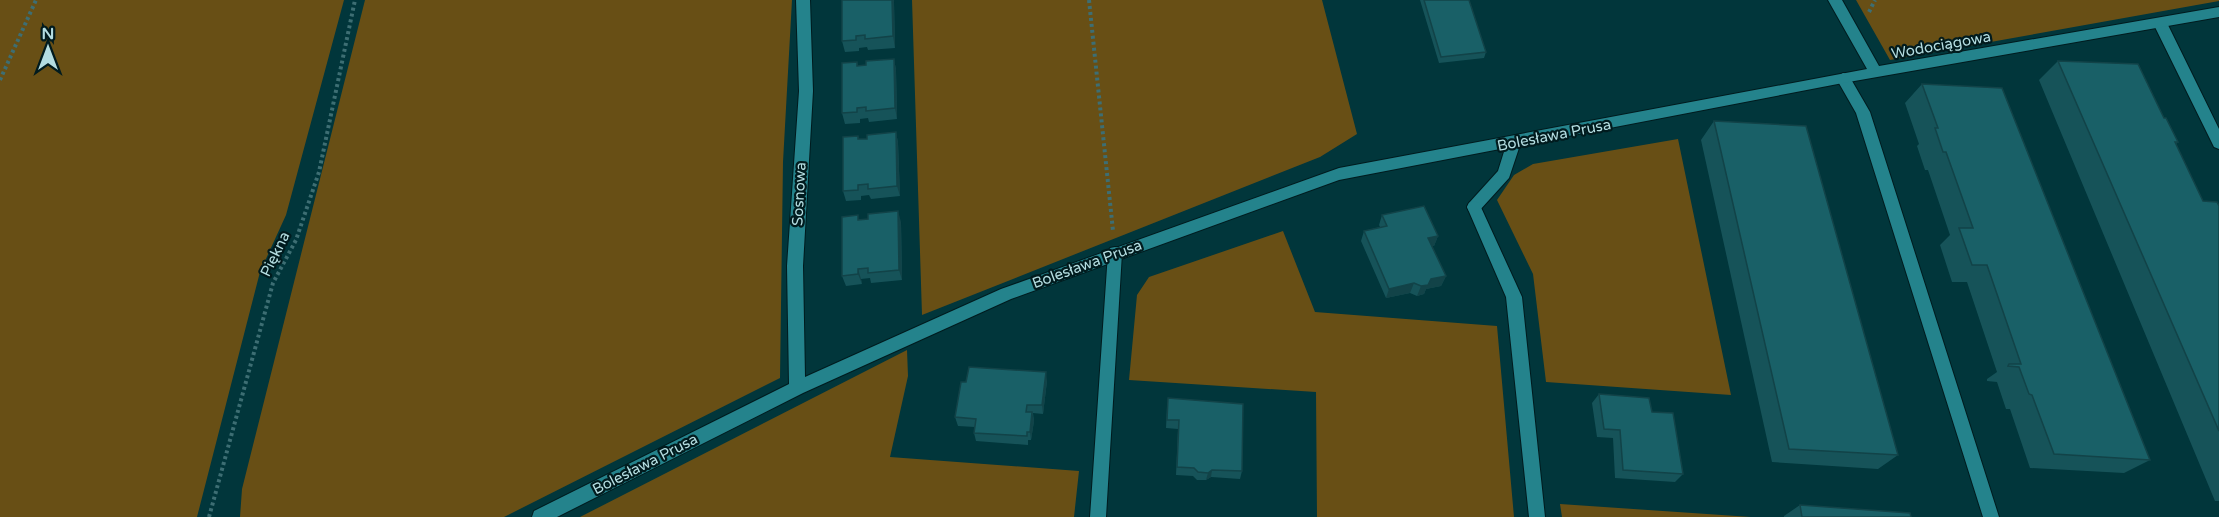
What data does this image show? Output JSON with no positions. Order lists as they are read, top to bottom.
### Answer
{
  "streets": {
    "street": ["Wodociągowa", "Bolesława Prusa", "Sosnowa"],
    "path": ["Piękna"]
  },
  "crossings": [
    ["Wodociągowa", "Bolesława Prusa"],
    ["Bolesława Prusa", "Sosnowa"]
  ],
  "north": "top"
}
